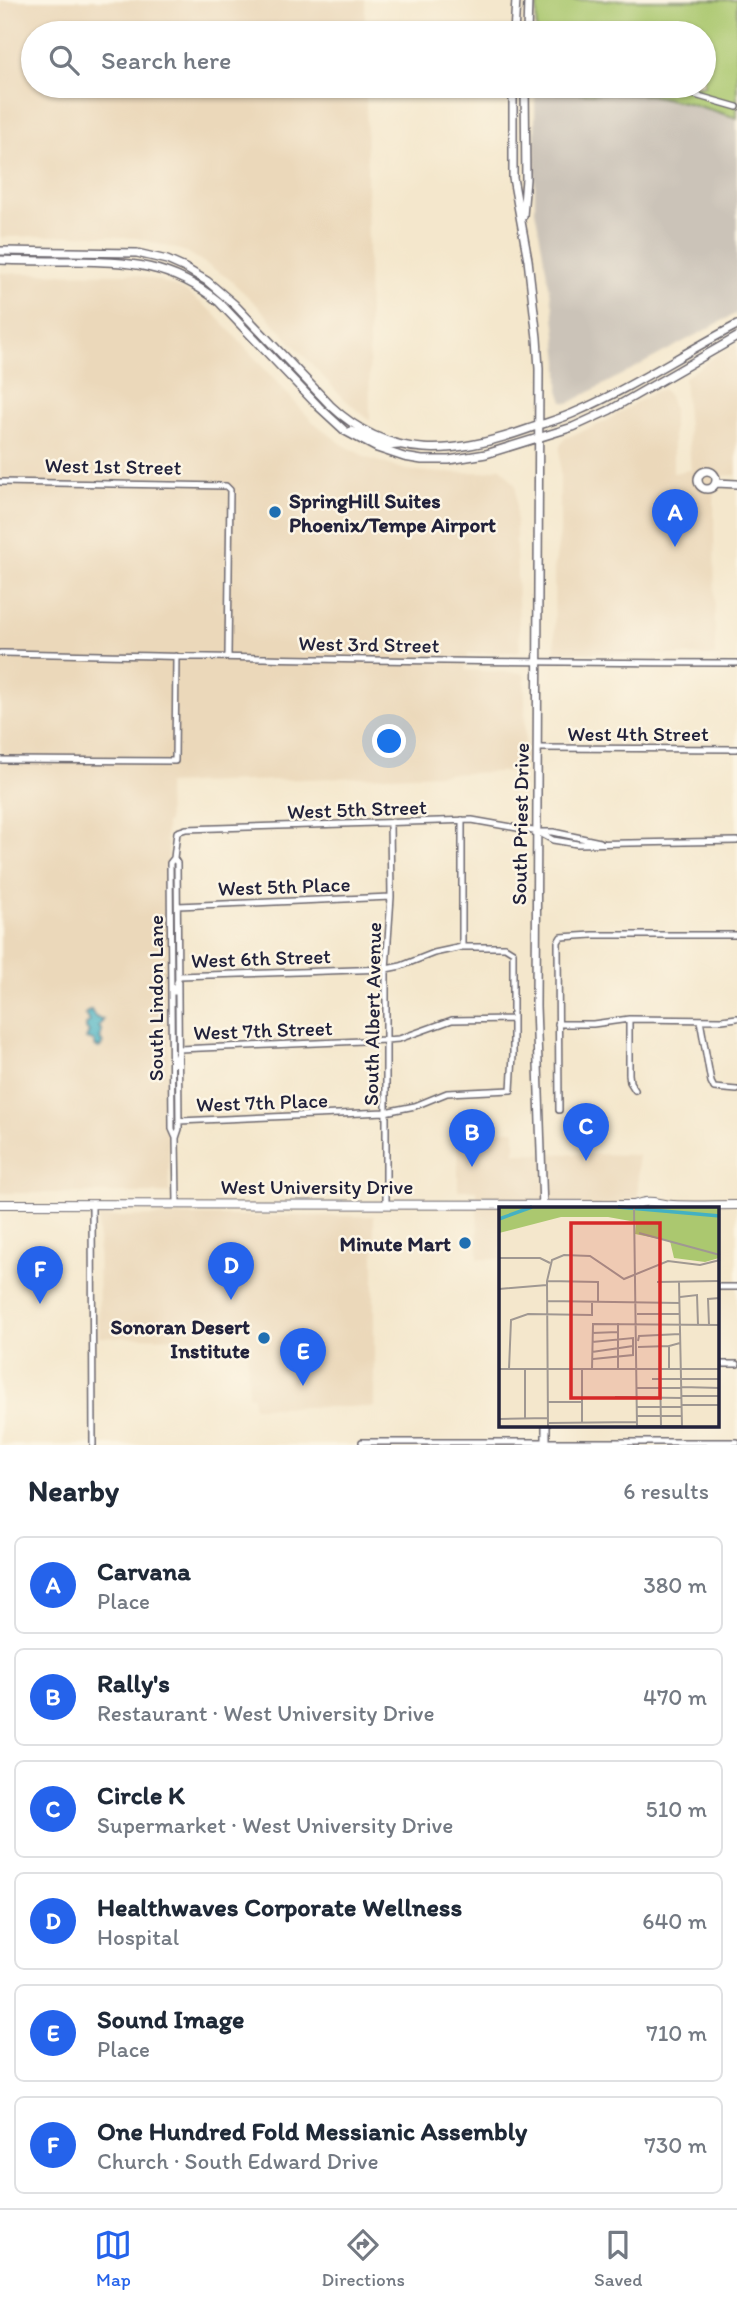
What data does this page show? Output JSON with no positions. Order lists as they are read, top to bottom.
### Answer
{
  "streets": {
    "main road": ["South Priest Drive", "West University Drive"],
    "street": [
      "West 1st Street",
      "West 3rd Street",
      "West 4th Street",
      "West 5th Street",
      "West 5th Place",
      "West 6th Street",
      "South Lindon Lane",
      "South Albert Avenue",
      "West 7th Street",
      "West 7th Place"
    ]
  },
  "crossings": [
    ["West 1st Street", "West 3rd Street"],
    ["West 3rd Street", "South Priest Drive"],
    ["West 4th Street", "South Priest Drive"],
    ["West 5th Street", "South Priest Drive"],
    ["West 5th Street", "South Lindon Lane"],
    ["West 5th Street", "South Albert Avenue"],
    ["South Priest Drive", "West University Drive"],
    ["West 5th Place", "South Lindon Lane"],
    ["West 5th Place", "South Albert Avenue"],
    ["West 6th Street", "South Lindon Lane"],
    ["West 6th Street", "South Albert Avenue"],
    ["West 6th Street", "West 7th Street"],
    ["West 6th Street", "West 7th Place"],
    ["South Lindon Lane", "West 7th Street"],
    ["South Lindon Lane", "West 7th Place"],
    ["South Lindon Lane", "West University Drive"],
    ["South Albert Avenue", "West 7th Street"],
    ["South Albert Avenue", "West 7th Place"],
    ["South Albert Avenue", "West University Drive"],
    ["West 7th Street", "West 7th Place"]
  ],
  "places": ["SpringHill Suites Phoenix/Tempe Airport", "Minute Mart", "Sonoran Desert Institute"],
  "page": {
    "search": "Search here",
    "pins": [
      "A",
      "C",
      "B",
      "D",
      "F",
      "E"
    ],
    "heading": ["Nearby", "6 results"],
    "list": [
      {
        "mark": "A",
        "name": "Carvana",
        "note": "Place",
        "value": "380 m"
      },
      {
        "mark": "B",
        "name": "Rally's",
        "note": "Restaurant · West University Drive",
        "value": "470 m"
      },
      {
        "mark": "C",
        "name": "Circle K",
        "note": "Supermarket · West University Drive",
        "value": "510 m"
      },
      {
        "mark": "D",
        "name": "Healthwaves Corporate Wellness",
        "note": "Hospital",
        "value": "640 m"
      },
      {
        "mark": "E",
        "name": "Sound Image",
        "note": "Place",
        "value": "710 m"
      },
      {
        "mark": "F",
        "name": "One Hundred Fold Messianic Assembly",
        "note": "Church · South Edward Drive",
        "value": "730 m"
      }
    ],
    "nav": ["Map", "Directions", "Saved"]
  }
}
